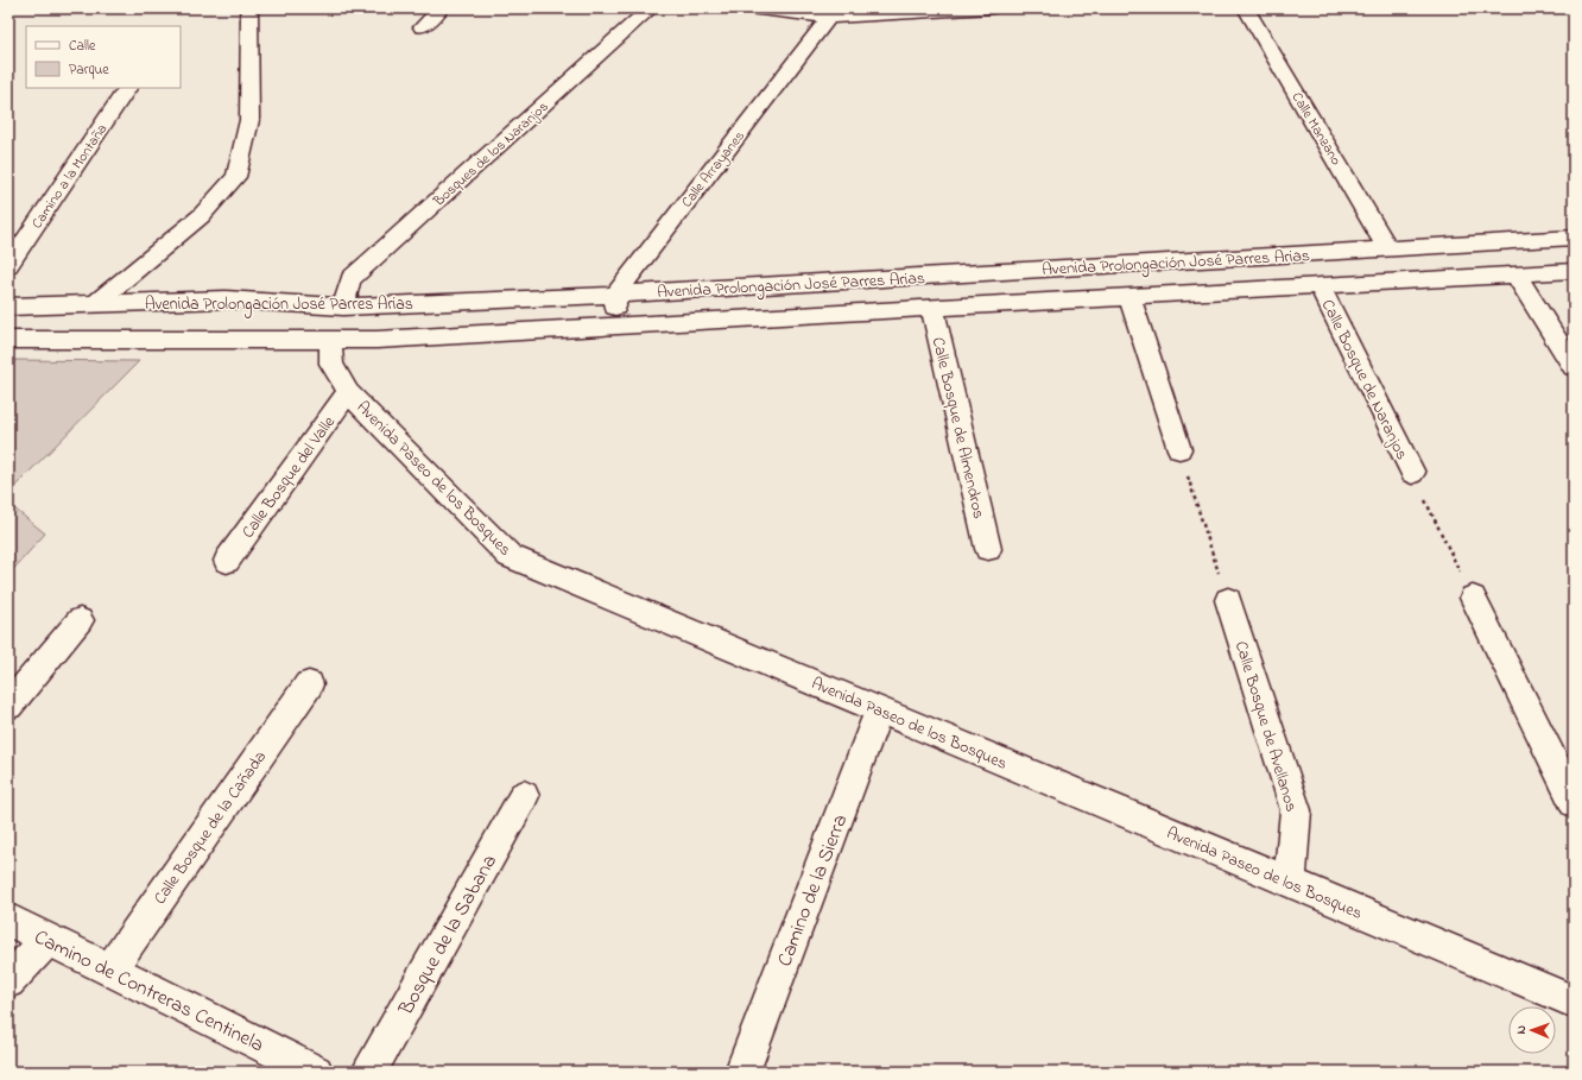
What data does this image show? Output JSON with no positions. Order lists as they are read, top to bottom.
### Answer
{
  "streets": {
    "street": [
      "Calle Manzano",
      "Bosques de los Naranjos",
      "Calle Arrayanes",
      "Camino a la Montaña",
      "Avenida Prolongación José Parres Arias",
      "Calle Bosque de Naranjos",
      "Calle Bosque de Almendros",
      "Calle Bosque del Valle",
      "Avenida Paseo de los Bosques",
      "Calle Bosque de Avellanos",
      "Calle Bosque de la Cañada",
      "Camino de la Sierra",
      "Bosque de la Sabana",
      "Camino de Contreras Centinela"
    ]
  },
  "crossings": [
    ["Calle Manzano", "Avenida Prolongación José Parres Arias"],
    ["Bosques de los Naranjos", "Avenida Prolongación José Parres Arias"],
    ["Calle Arrayanes", "Avenida Prolongación José Parres Arias"],
    ["Avenida Prolongación José Parres Arias", "Calle Bosque de Naranjos"],
    ["Avenida Prolongación José Parres Arias", "Calle Bosque de Almendros"],
    ["Avenida Prolongación José Parres Arias", "Avenida Paseo de los Bosques"],
    ["Calle Bosque del Valle", "Avenida Paseo de los Bosques"],
    ["Avenida Paseo de los Bosques", "Calle Bosque de Avellanos"],
    ["Avenida Paseo de los Bosques", "Camino de la Sierra"],
    ["Calle Bosque de la Cañada", "Camino de Contreras Centinela"]
  ],
  "legend": ["Calle", "Parque"],
  "north": "left"
}
